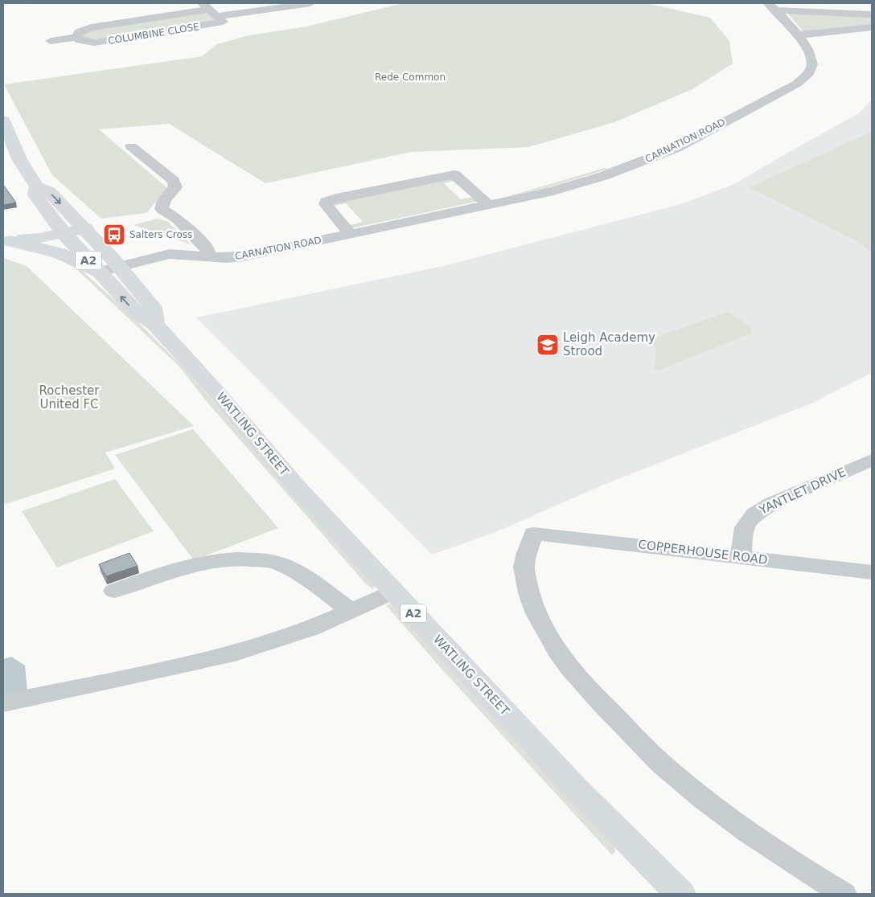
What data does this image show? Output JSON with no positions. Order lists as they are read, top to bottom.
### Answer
{
  "streets": {
    "main road": ["A2", "WATLING STREET"],
    "street": [
      "COLUMBINE CLOSE",
      "CARNATION ROAD",
      "YANTLET DRIVE",
      "COPPERHOUSE ROAD"
    ]
  },
  "crossings": [
    ["CARNATION ROAD", "WATLING STREET"],
    ["YANTLET DRIVE", "COPPERHOUSE ROAD"]
  ],
  "parks": ["Rede Common", "Rochester United FC"],
  "places": {
    "bus stop": ["Salters Cross"],
    "school or university": ["Leigh Academy Strood"]
  }
}
